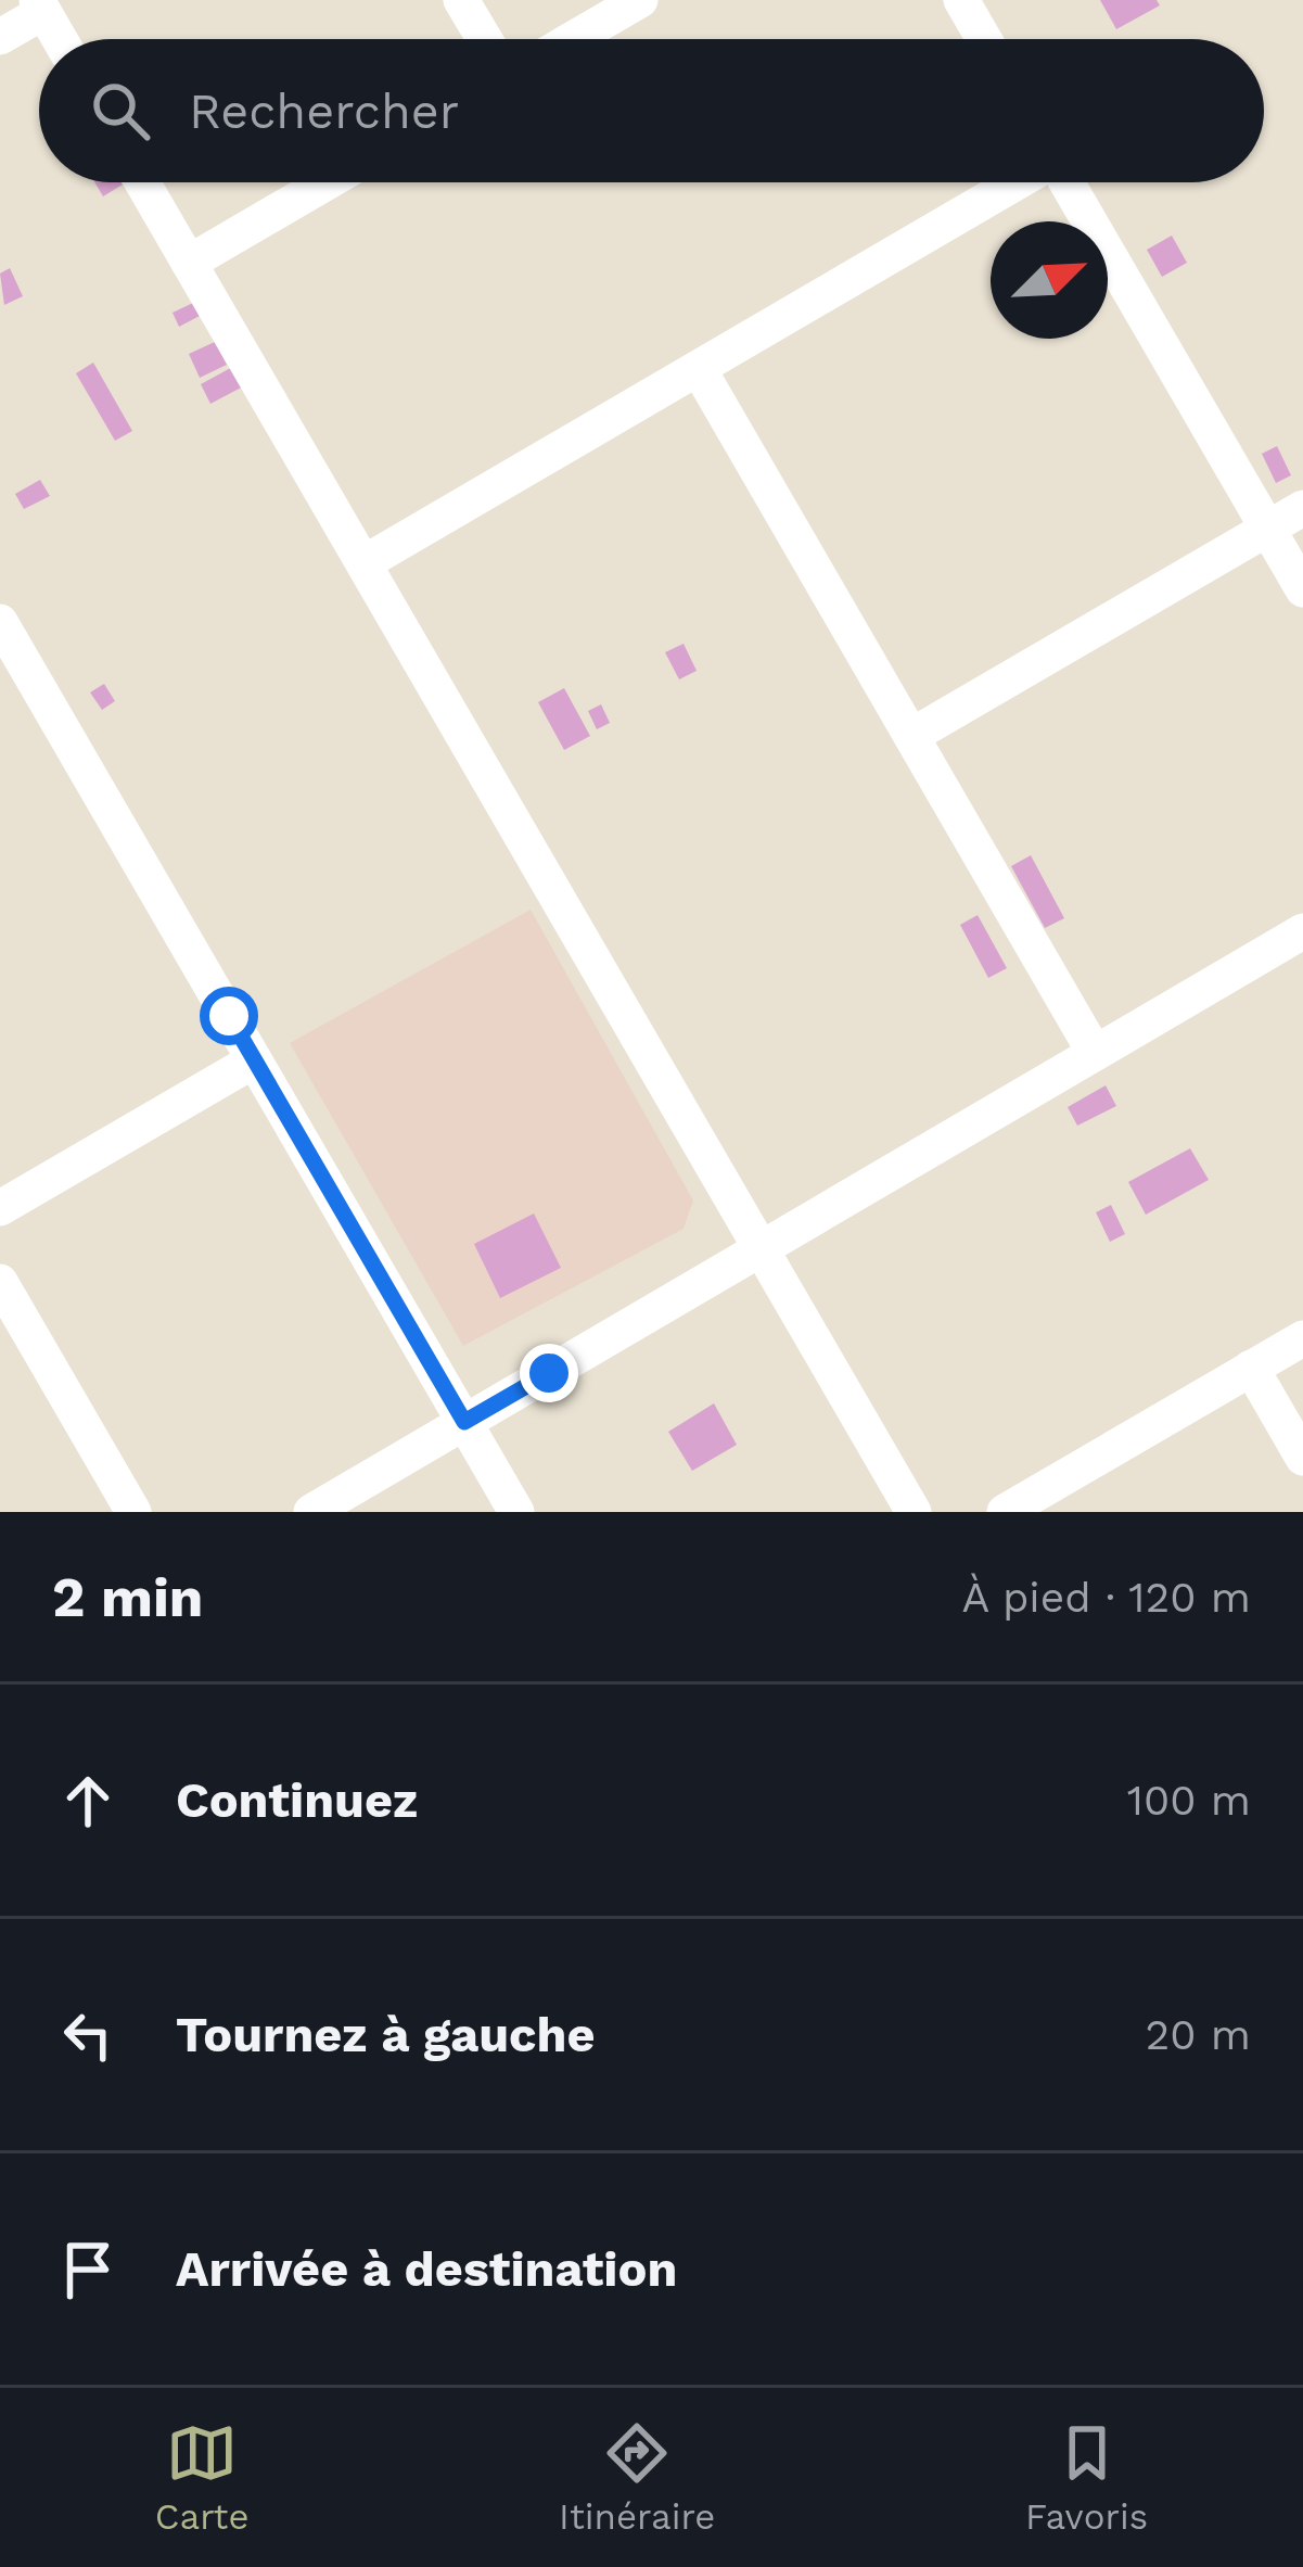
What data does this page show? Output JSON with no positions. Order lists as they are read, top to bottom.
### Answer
{
  "north": "top right",
  "page": {
    "search": "Rechercher",
    "heading": ["2 min", "À pied · 120 m"],
    "list": [
      ["Continuez", "100 m"],
      ["Tournez à gauche", "20 m"],
      "Arrivée à destination"
    ],
    "nav": ["Carte", "Itinéraire", "Favoris"]
  }
}
